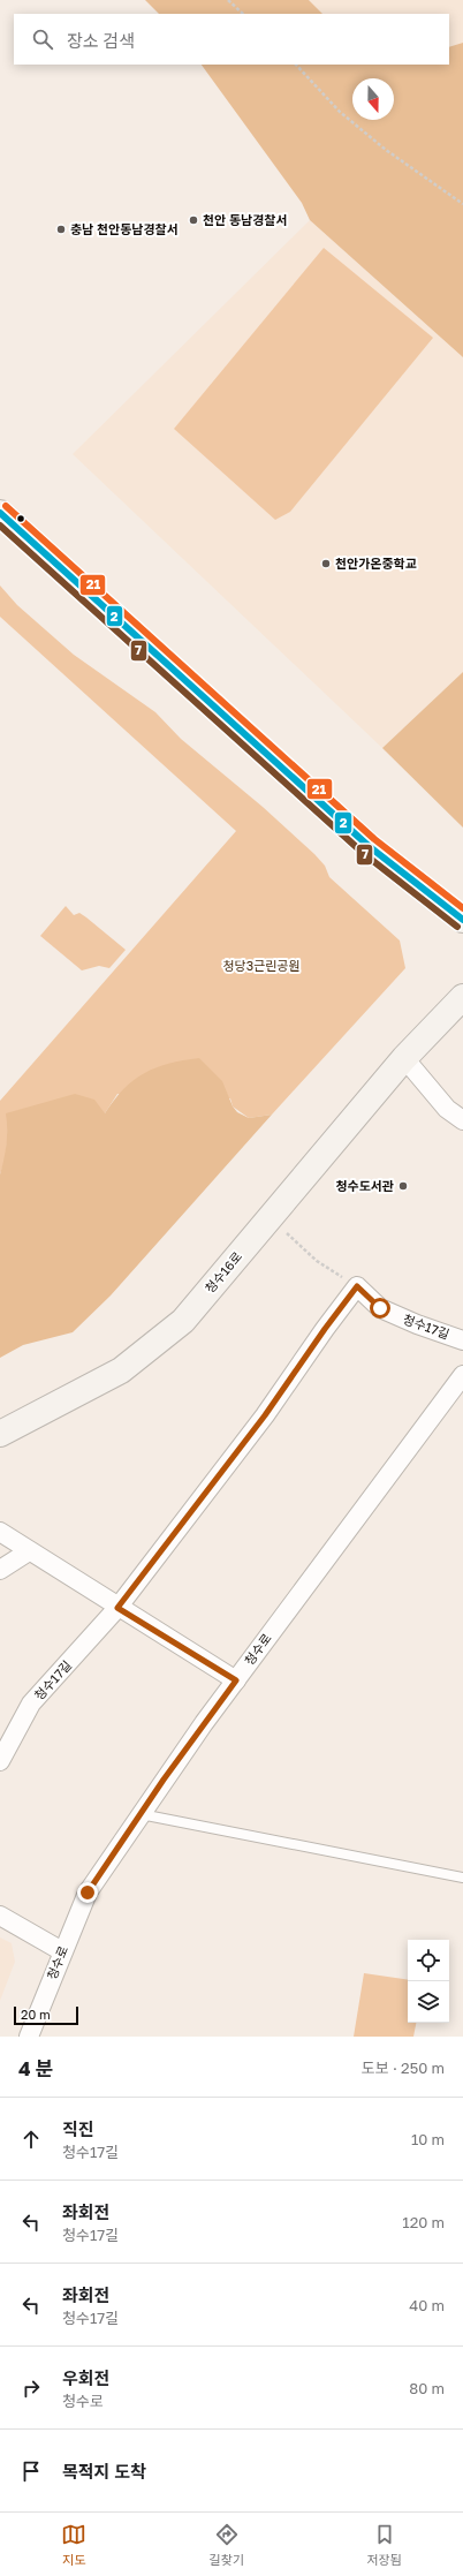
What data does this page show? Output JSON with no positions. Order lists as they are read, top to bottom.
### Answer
{
  "streets": {
    "street": ["청수16로", "청수17길", "청수로"]
  },
  "parks": ["청당3근린공원"],
  "places": [
    "천안 동남경찰서",
    "충남 천안동남경찰서",
    "천안가온중학교",
    "청수도서관"
  ],
  "lines": ["transit line 21", "transit line 2", "transit line 7"],
  "scale_bar": "20 m",
  "north": "bottom",
  "page": {
    "search": "장소 검색",
    "scale": "20 m",
    "heading": ["4 분", "도보 · 250 m"],
    "list": [
      ["직진", "청수17길", "10 m"],
      ["좌회전", "청수17길", "120 m"],
      ["좌회전", "청수17길", "40 m"],
      ["우회전", "청수로", "80 m"],
      "목적지 도착"
    ],
    "nav": ["지도", "길찾기", "저장됨"]
  }
}
